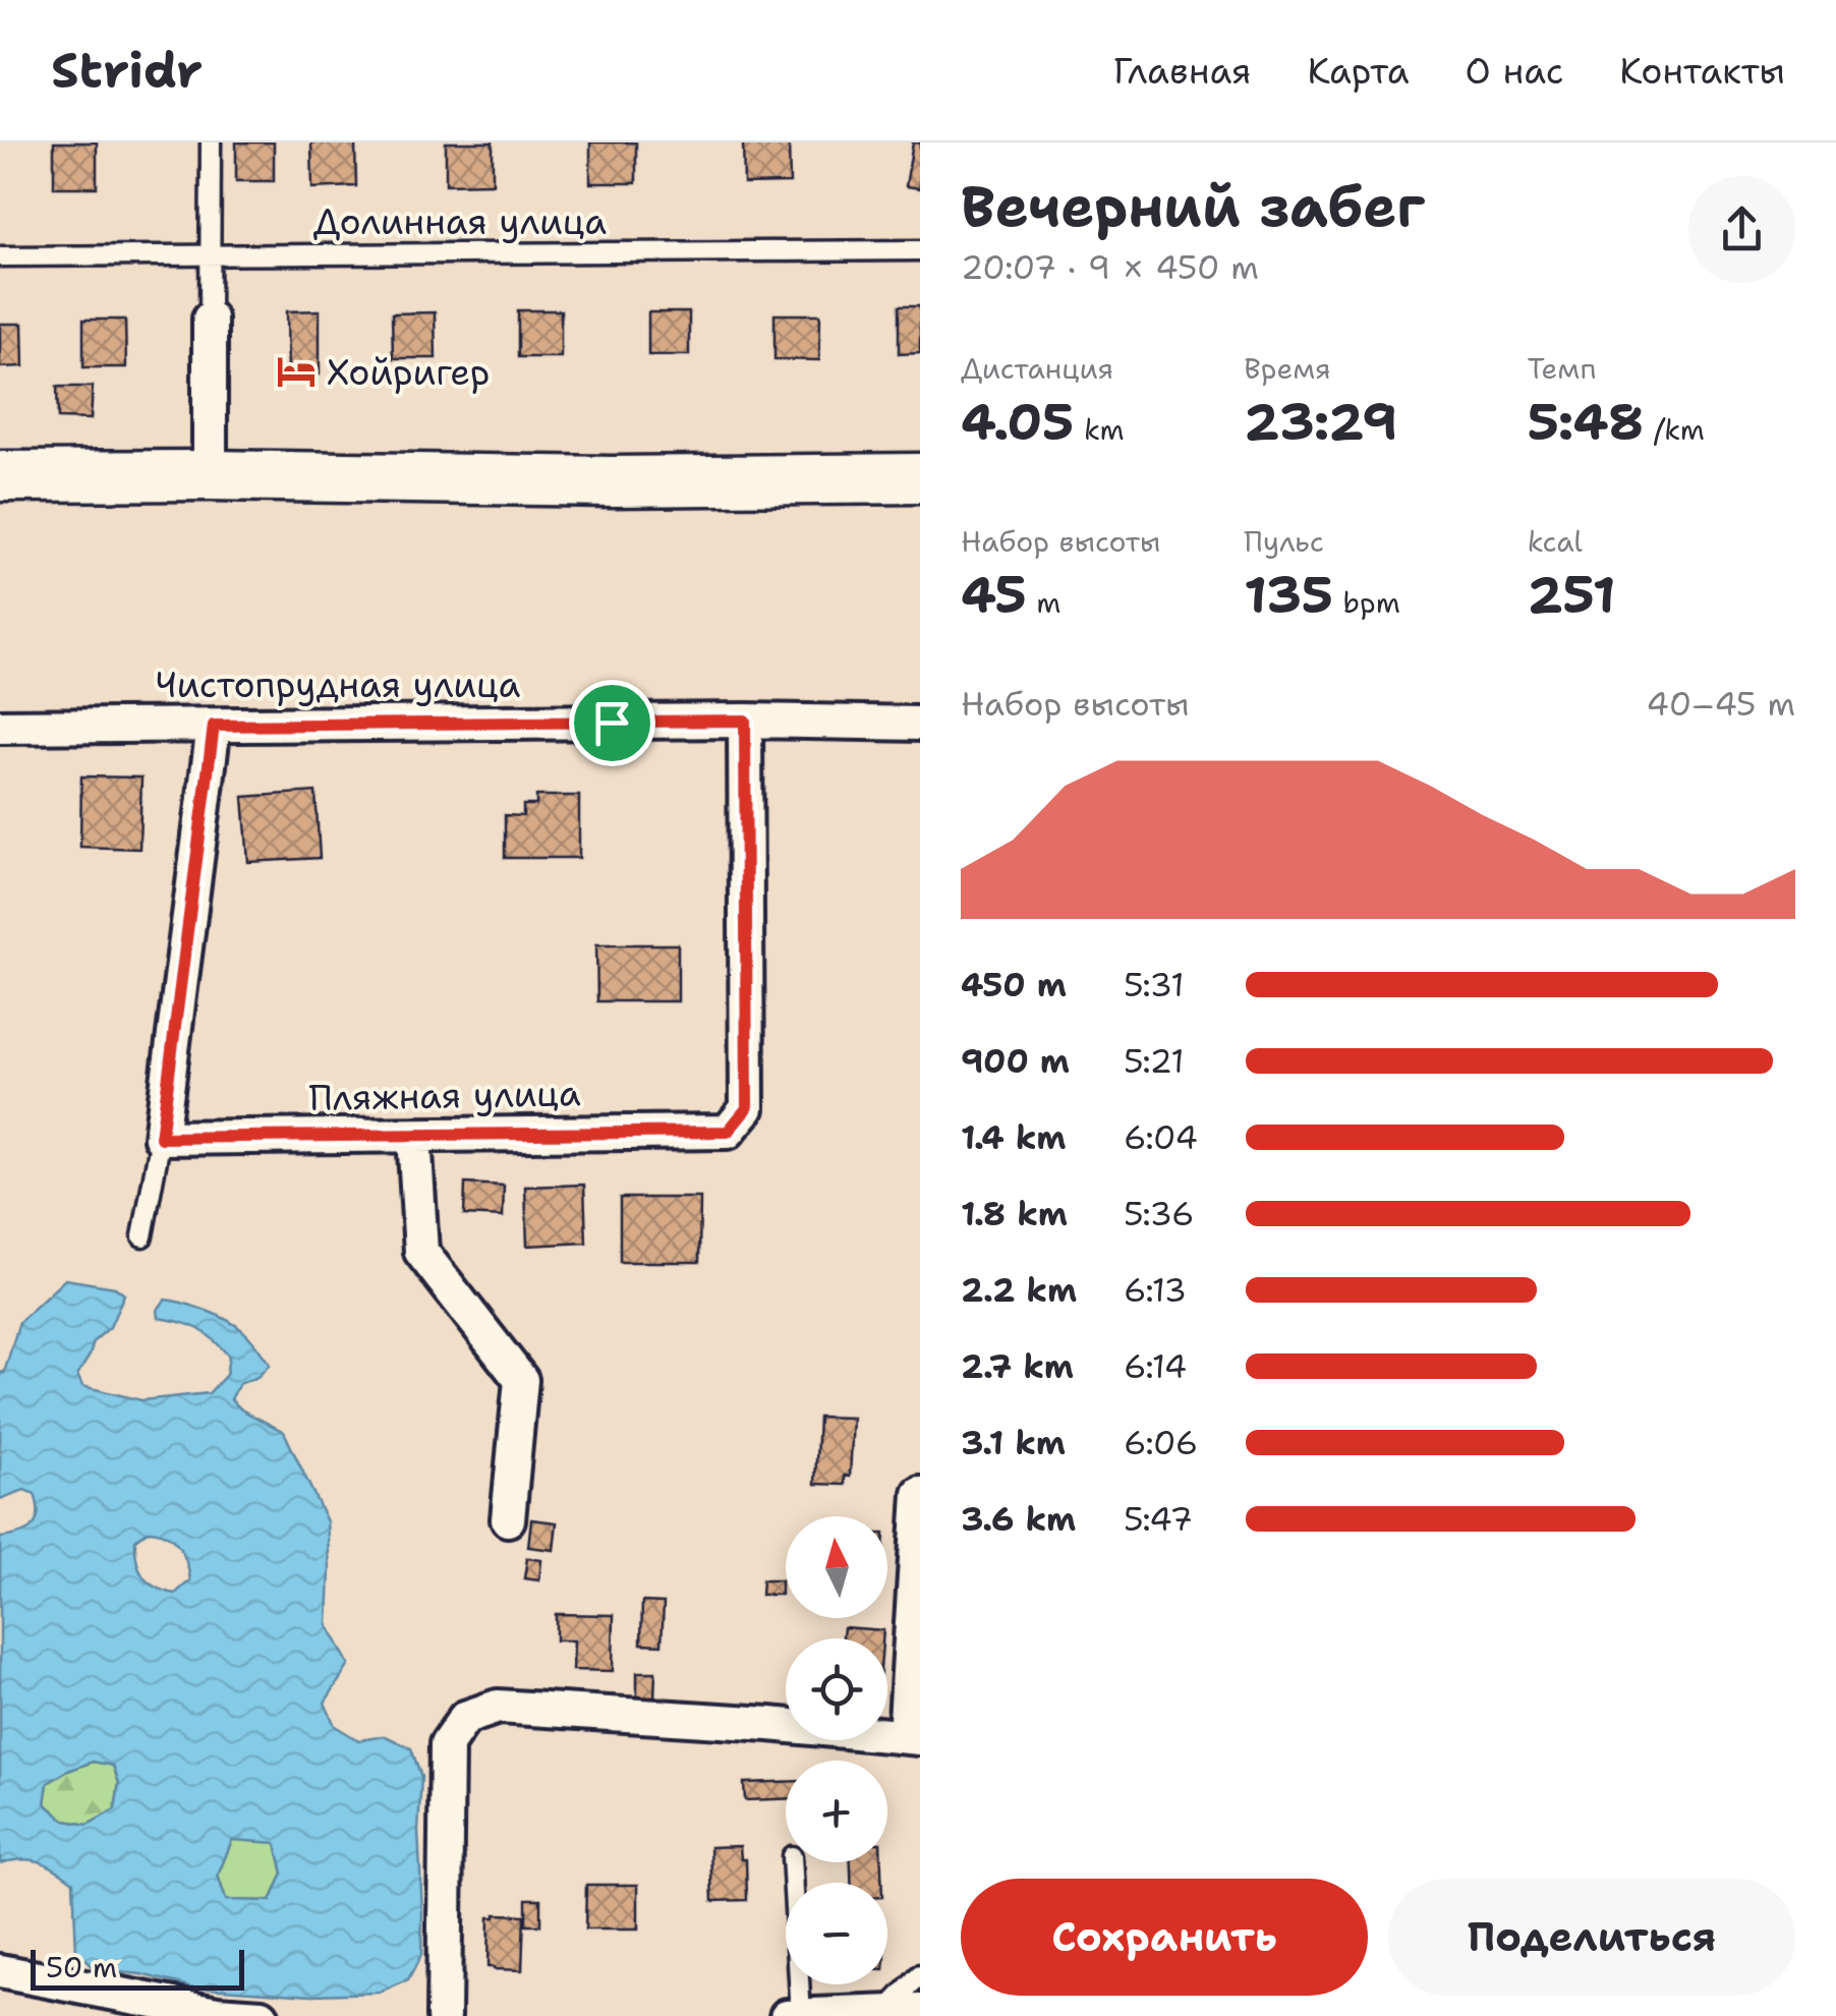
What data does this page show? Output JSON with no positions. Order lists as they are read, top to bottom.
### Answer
{
  "streets": {
    "street": ["Чистопрудная улица", "Пляжная улица"],
    "lane": ["Долинная улица"]
  },
  "crossings": [
    ["Чистопрудная улица", "Пляжная улица"]
  ],
  "places": {
    "hotel": ["Хойригер"]
  },
  "scale_bar": "50 m",
  "north": "top",
  "page": {
    "header": "Stridr",
    "nav": [
      "Главная",
      "Карта",
      "О нас",
      "Контакты"
    ],
    "heading": ["Вечерний забег", "20:07 · 9 × 450 m"],
    "stats": [
      ["Дистанция", "4.05 km"],
      ["Время", "23:29"],
      ["Темп", "5:48 /km"],
      ["Набор высоты", "45 m"],
      ["Пульс", "135 bpm"],
      ["kcal", "251"]
    ],
    "chart": ["Набор высоты", "40–45 m"],
    "list": [
      {
        "name": "450 m",
        "note": "5:31"
      },
      {
        "name": "900 m",
        "note": "5:21"
      },
      {
        "name": "1.4 km",
        "note": "6:04"
      },
      {
        "name": "1.8 km",
        "note": "5:36"
      },
      {
        "name": "2.2 km",
        "note": "6:13"
      },
      {
        "name": "2.7 km",
        "note": "6:14"
      },
      {
        "name": "3.1 km",
        "note": "6:06"
      },
      {
        "name": "3.6 km",
        "note": "5:47"
      }
    ],
    "map_buttons": ["+", "−"],
    "buttons": ["Сохранить", "Поделиться"],
    "scale": "50 m"
  }
}
